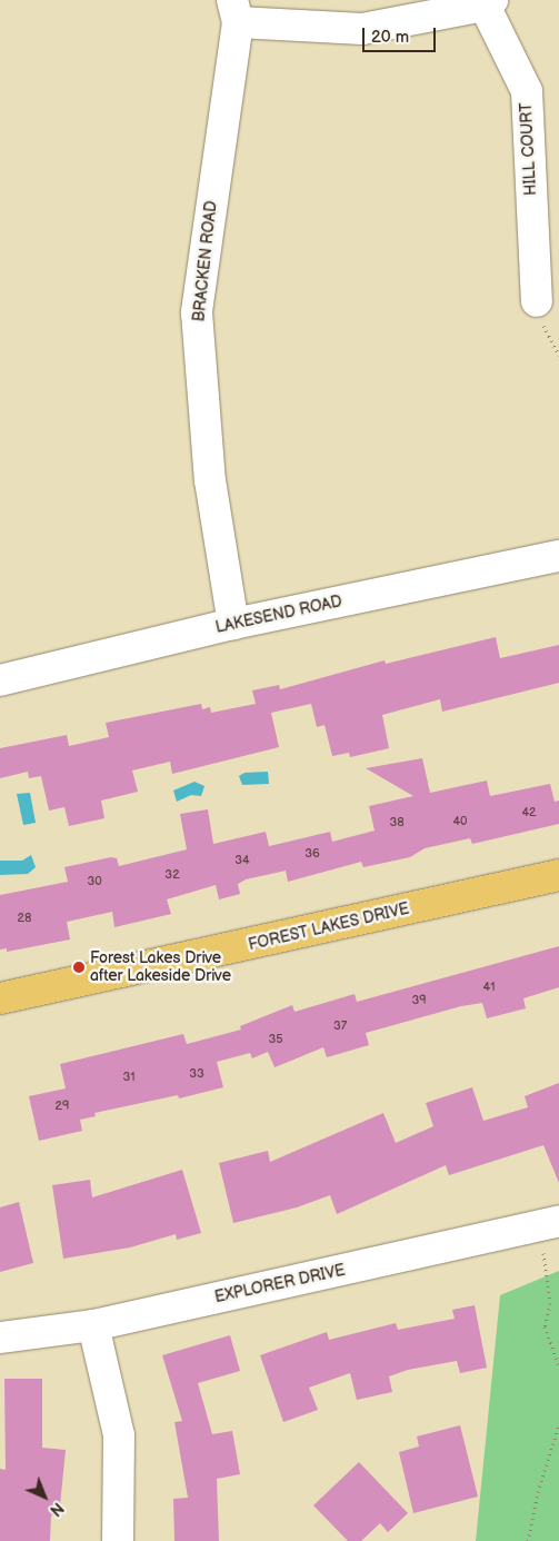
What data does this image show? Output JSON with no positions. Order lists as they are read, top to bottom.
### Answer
{
  "streets": {
    "main road": ["FOREST LAKES DRIVE"],
    "street": [
      "HILL COURT",
      "BRACKEN ROAD",
      "LAKESEND ROAD",
      "EXPLORER DRIVE"
    ]
  },
  "crossings": [
    ["BRACKEN ROAD", "LAKESEND ROAD"]
  ],
  "places": ["Forest Lakes Drive after Lakeside Drive"],
  "house_numbers": [
    "42",
    "40",
    "38",
    "36",
    "34",
    "32",
    "30",
    "28",
    "41",
    "39",
    "37",
    "35",
    "33",
    "31",
    "29"
  ],
  "scale_bar": "20 m",
  "north": "bottom right"
}
